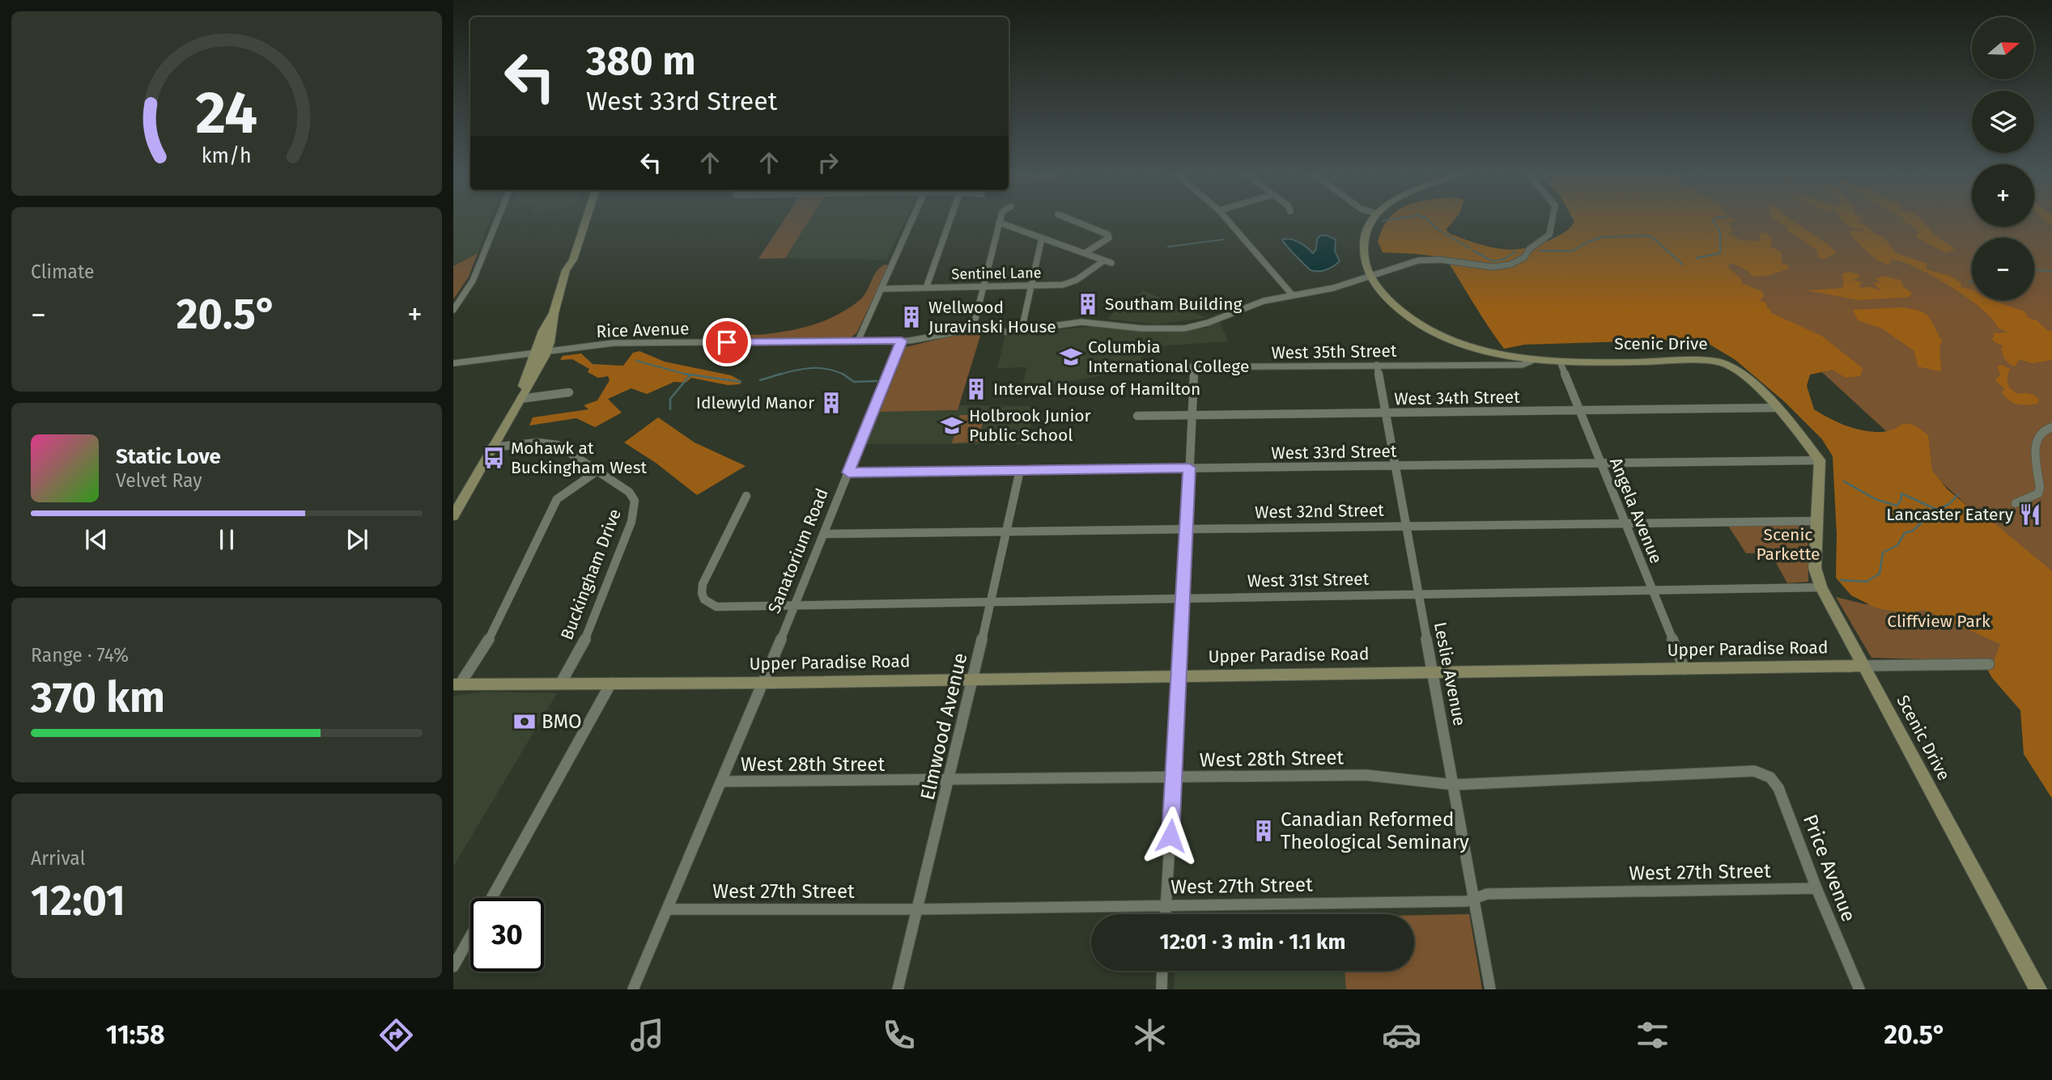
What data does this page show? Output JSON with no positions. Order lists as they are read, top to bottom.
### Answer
{
  "streets": {
    "street": [
      "Sentinel Lane",
      "Rice Avenue",
      "Scenic Drive",
      "West 35th Street",
      "West 34th Street",
      "West 33rd Street",
      "Angela Avenue",
      "West 32nd Street",
      "Sanatorium Road",
      "Buckingham Drive",
      "West 31st Street",
      "Upper Paradise Road",
      "Leslie Avenue",
      "Elmwood Avenue",
      "West 28th Street",
      "Price Avenue",
      "West 27th Street"
    ]
  },
  "crossings": [
    ["Rice Avenue", "Sanatorium Road"],
    ["Scenic Drive", "West 35th Street"],
    ["Scenic Drive", "West 34th Street"],
    ["Scenic Drive", "West 33rd Street"],
    ["Scenic Drive", "Angela Avenue"],
    ["Scenic Drive", "West 32nd Street"],
    ["Scenic Drive", "West 31st Street"],
    ["Scenic Drive", "Upper Paradise Road"],
    ["West 35th Street", "Leslie Avenue"],
    ["West 34th Street", "Angela Avenue"],
    ["West 34th Street", "Leslie Avenue"],
    ["West 33rd Street", "Angela Avenue"],
    ["West 33rd Street", "Sanatorium Road"],
    ["West 33rd Street", "Leslie Avenue"],
    ["West 33rd Street", "Elmwood Avenue"],
    ["Angela Avenue", "West 32nd Street"],
    ["Angela Avenue", "West 31st Street"],
    ["Angela Avenue", "Upper Paradise Road"],
    ["West 32nd Street", "Sanatorium Road"],
    ["West 32nd Street", "Leslie Avenue"],
    ["West 32nd Street", "Elmwood Avenue"],
    ["Sanatorium Road", "West 31st Street"],
    ["Sanatorium Road", "Upper Paradise Road"],
    ["Sanatorium Road", "West 28th Street"],
    ["Sanatorium Road", "West 27th Street"],
    ["Buckingham Drive", "Upper Paradise Road"],
    ["West 31st Street", "Leslie Avenue"],
    ["West 31st Street", "Elmwood Avenue"],
    ["Upper Paradise Road", "Leslie Avenue"],
    ["Upper Paradise Road", "Elmwood Avenue"],
    ["Leslie Avenue", "West 28th Street"],
    ["Leslie Avenue", "West 27th Street"],
    ["Elmwood Avenue", "West 28th Street"],
    ["Elmwood Avenue", "West 27th Street"],
    ["West 28th Street", "Price Avenue"],
    ["Price Avenue", "West 27th Street"]
  ],
  "parks": ["Scenic Parkette", "Cliffview Park"],
  "places": {
    "building": [
      "Southam Building",
      "Wellwood Juravinski House",
      "Interval House of Hamilton",
      "Idlewyld Manor",
      "Canadian Reformed Theological Seminary"
    ],
    "school or university": ["Columbia International College", "Holbrook Junior Public School"],
    "bus stop": ["Mohawk at Buckingham West"],
    "restaurant": ["Lancaster Eatery"],
    "bank": ["BMO"]
  },
  "north": "right",
  "page": {
    "map_buttons": ["+", "−"],
    "turn": ["380 m", "West 33rd Street"],
    "tile": [
      "Climate",
      ["Range · 74%", "370 km"],
      ["Arrival", "12:01"]
    ],
    "heat": ["−", "20.5°", "+"],
    "song": ["Static Love", "Velvet Ray"],
    "limit": "30",
    "trip": "12:01 · 3 min · 1.1 km",
    "tabs": ["11:58", "20.5°"],
    "gauge": ["24", "km/h"]
  }
}
